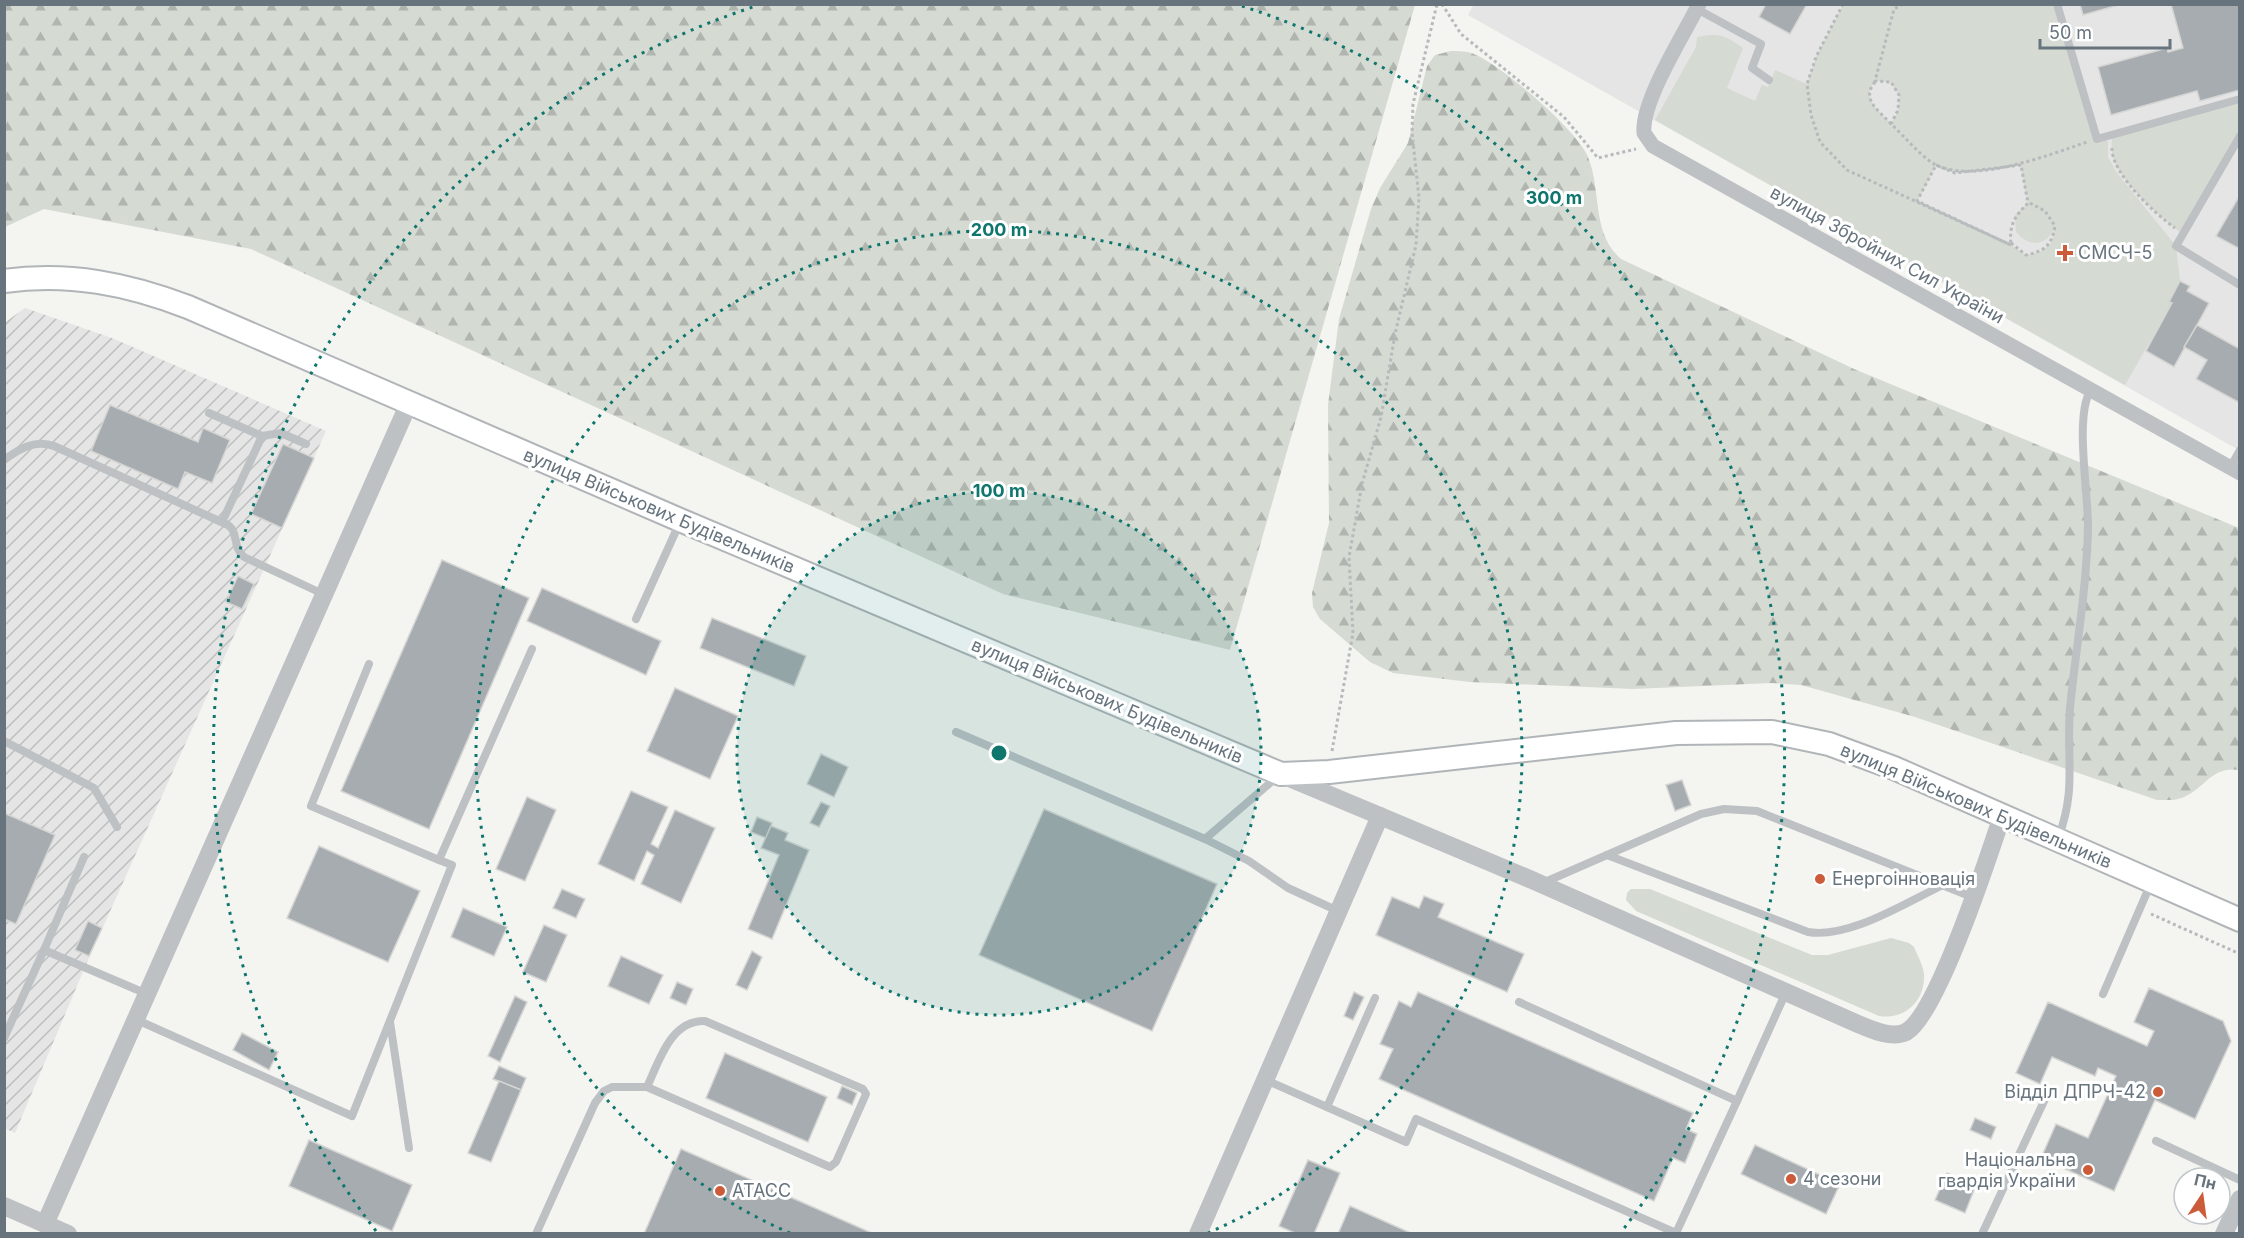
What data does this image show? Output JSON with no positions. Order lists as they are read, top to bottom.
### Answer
{
  "streets": {
    "main road": ["вулиця Військових Будівельників"],
    "street": ["вулиця Збройних Сил України"]
  },
  "places": {
    "health": ["СМСЧ-5"],
    "other": [
      "Енергоінновація",
      "Відділ ДПРЧ-42",
      "Національна гвардія України",
      "4 сезони",
      "АТАСС"
    ]
  },
  "scale_bar": "50 m",
  "north": "top",
  "rings": ["300 m", "200 m", "100 m"]
}
